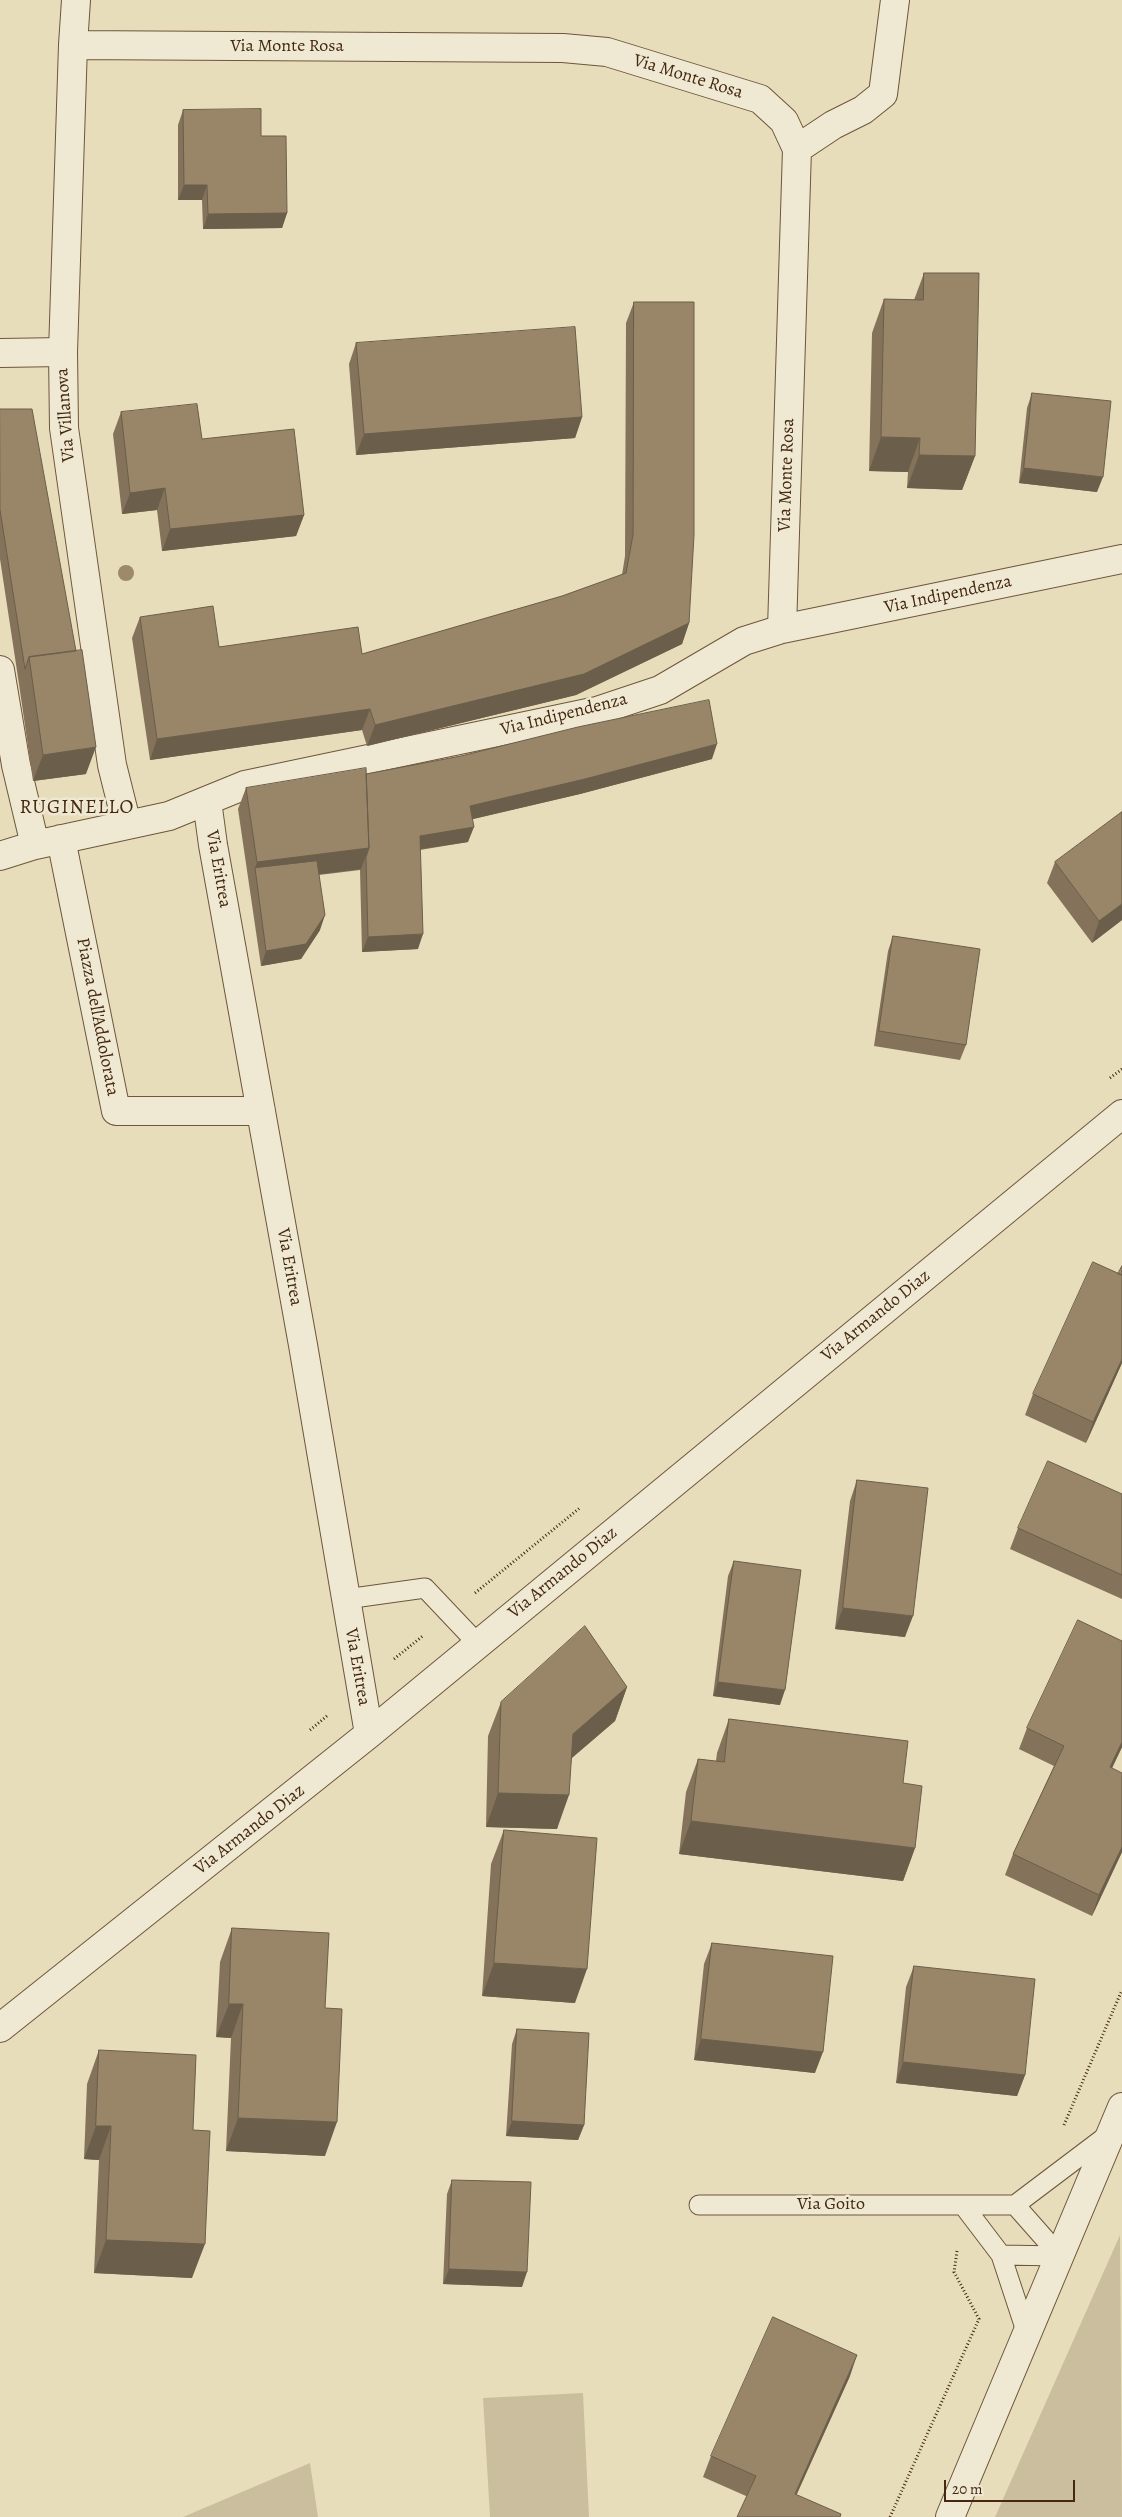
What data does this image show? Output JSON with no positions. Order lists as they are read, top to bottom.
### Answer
{
  "streets": {
    "street": [
      "Via Monte Rosa",
      "Via Villanova",
      "Via Indipendenza",
      "Via Eritrea",
      "Piazza dell'Addolorata",
      "Via Armando Diaz"
    ],
    "lane": ["Via Goito"]
  },
  "crossings": [
    ["Via Monte Rosa", "Via Villanova"],
    ["Via Monte Rosa", "Via Indipendenza"],
    ["Via Villanova", "Via Indipendenza"],
    ["Via Indipendenza", "Via Eritrea"],
    ["Via Indipendenza", "Piazza dell'Addolorata"],
    ["Via Eritrea", "Piazza dell'Addolorata"],
    ["Via Eritrea", "Via Armando Diaz"]
  ],
  "districts": ["RUGINELLO"],
  "scale_bar": "20 m"
}
